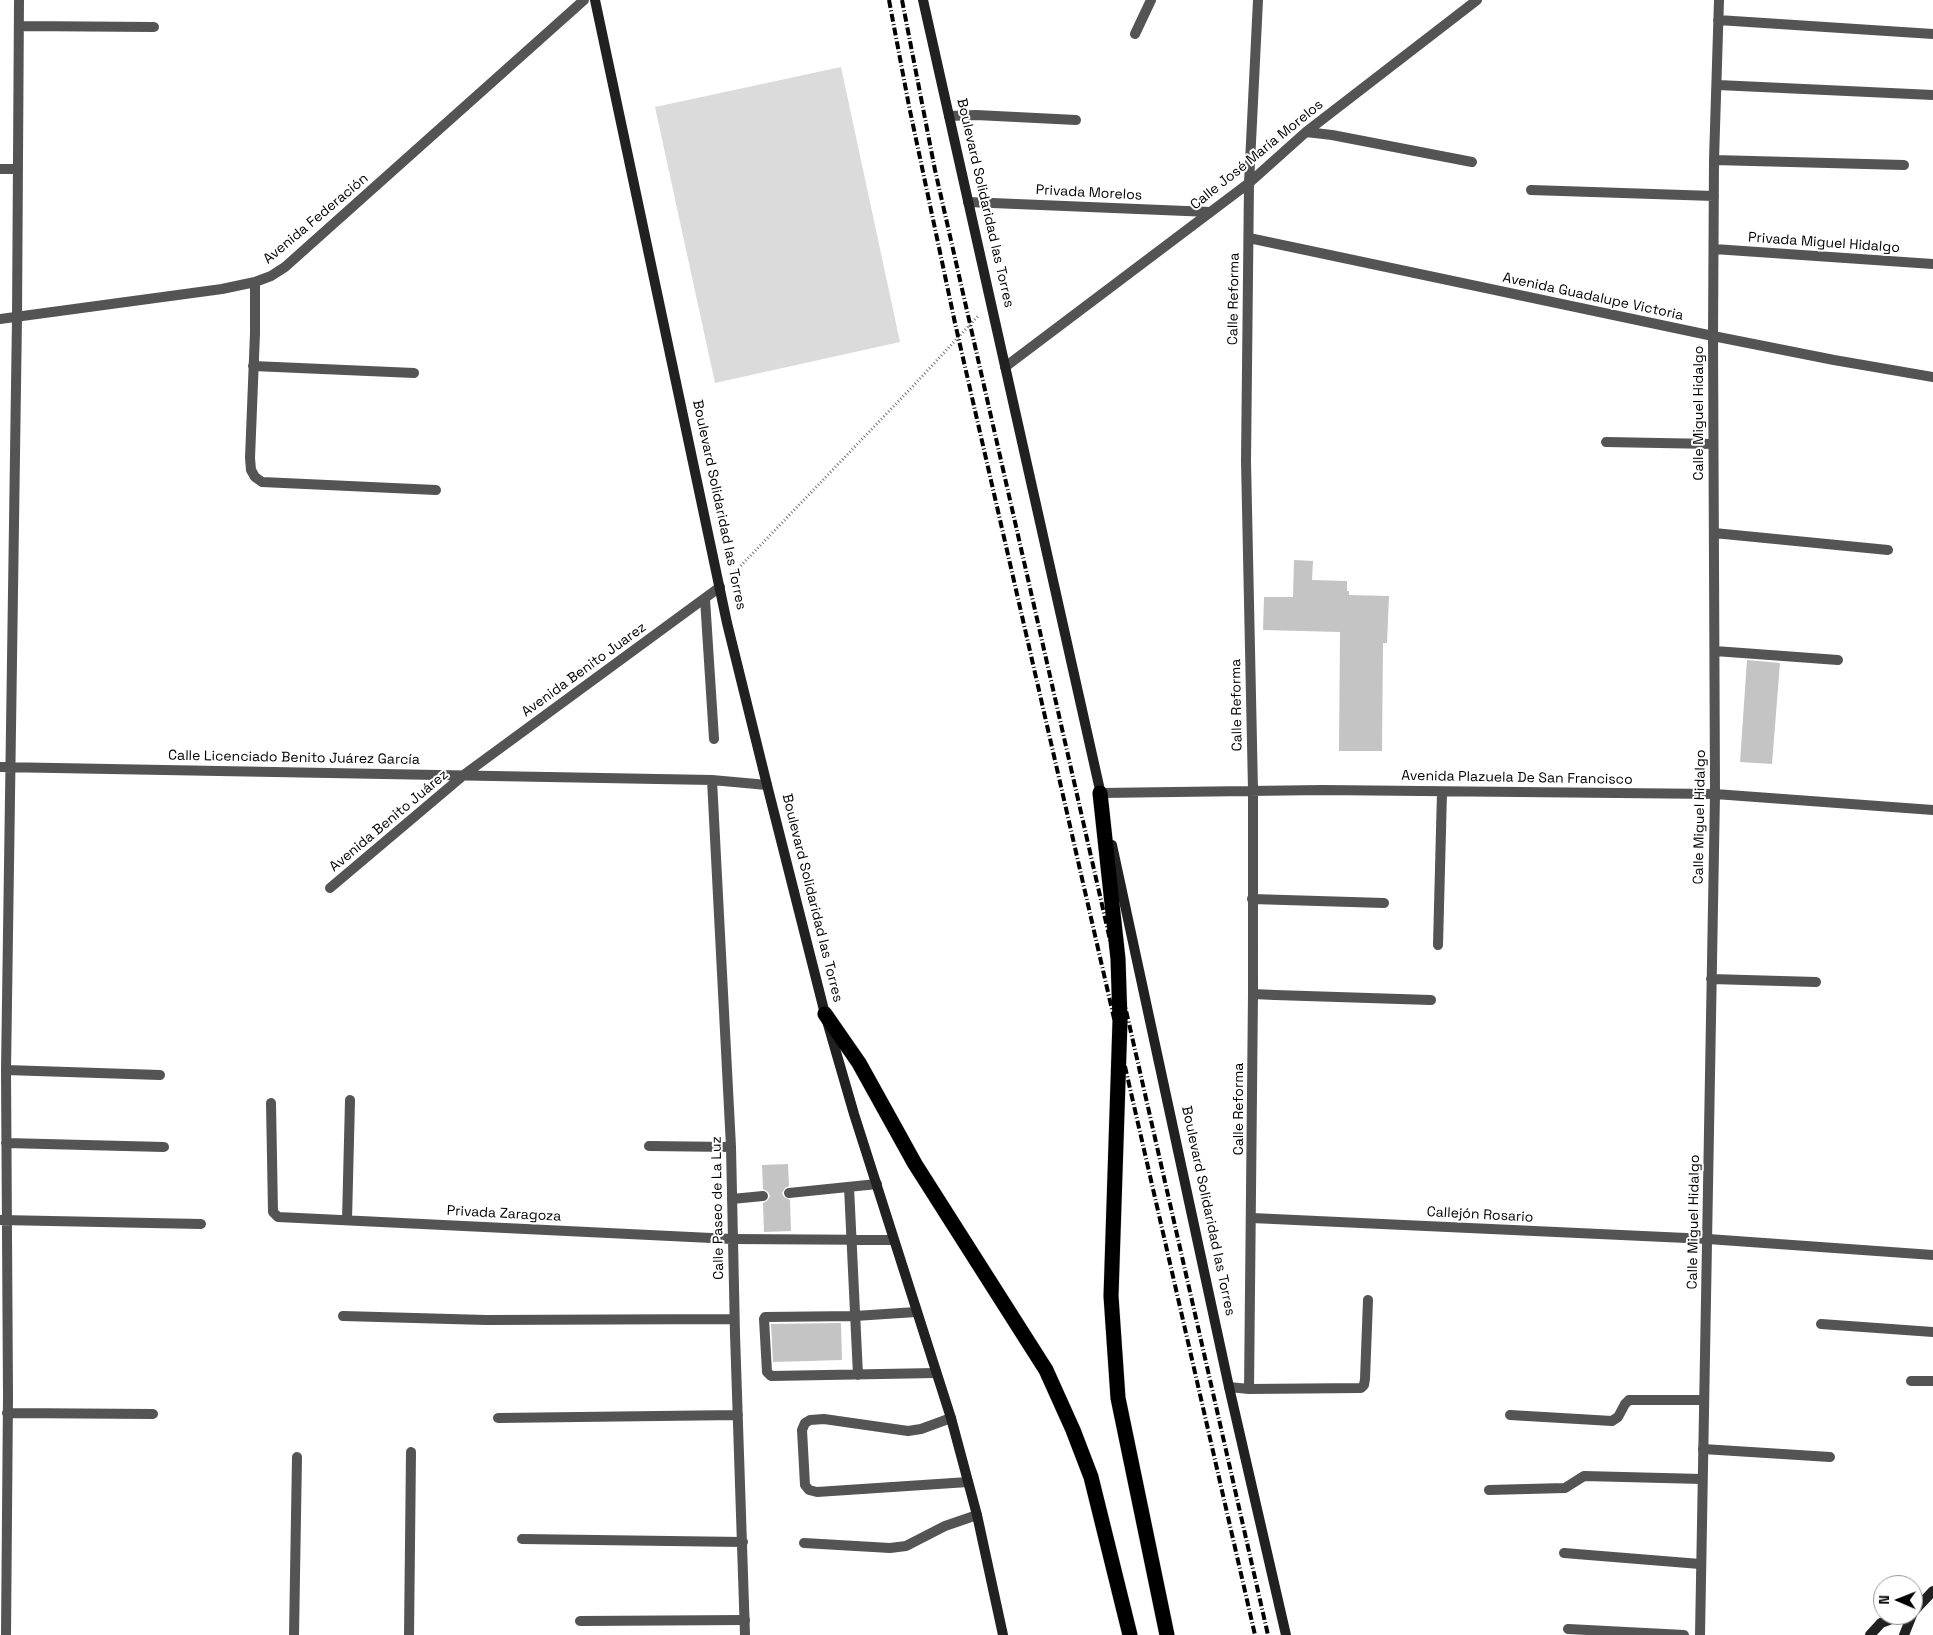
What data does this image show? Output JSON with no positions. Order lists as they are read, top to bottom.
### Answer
{
  "streets": {
    "highway": ["Boulevard Solidaridad las Torres"],
    "street": [
      "Calle José María Morelos",
      "Privada Morelos",
      "Avenida Federación",
      "Privada Miguel Hidalgo",
      "Avenida Guadalupe Victoria",
      "Calle Reforma",
      "Calle Miguel Hidalgo",
      "Avenida Benito Juarez",
      "Calle Licenciado Benito Juárez García",
      "Avenida Plazuela De San Francisco",
      "Avenida Benito Juárez",
      "Calle Paseo de La Luz",
      "Privada Zaragoza",
      "Callejón Rosario"
    ]
  },
  "crossings": [
    ["Calle José María Morelos", "Privada Morelos"],
    ["Calle José María Morelos", "Boulevard Solidaridad las Torres"],
    ["Calle José María Morelos", "Calle Reforma"],
    ["Privada Morelos", "Boulevard Solidaridad las Torres"],
    ["Boulevard Solidaridad las Torres", "Avenida Benito Juarez"],
    ["Boulevard Solidaridad las Torres", "Calle Licenciado Benito Juárez García"],
    ["Boulevard Solidaridad las Torres", "Avenida Plazuela De San Francisco"],
    ["Boulevard Solidaridad las Torres", "Privada Zaragoza"],
    ["Privada Miguel Hidalgo", "Calle Miguel Hidalgo"],
    ["Avenida Guadalupe Victoria", "Calle Reforma"],
    ["Avenida Guadalupe Victoria", "Calle Miguel Hidalgo"],
    ["Calle Reforma", "Avenida Plazuela De San Francisco"],
    ["Calle Reforma", "Callejón Rosario"],
    ["Calle Miguel Hidalgo", "Avenida Plazuela De San Francisco"],
    ["Calle Miguel Hidalgo", "Callejón Rosario"],
    ["Avenida Benito Juarez", "Calle Licenciado Benito Juárez García"],
    ["Avenida Benito Juarez", "Avenida Benito Juárez"],
    ["Calle Licenciado Benito Juárez García", "Avenida Benito Juárez"],
    ["Calle Licenciado Benito Juárez García", "Calle Paseo de La Luz"],
    ["Calle Paseo de La Luz", "Privada Zaragoza"]
  ],
  "north": "left"
}
